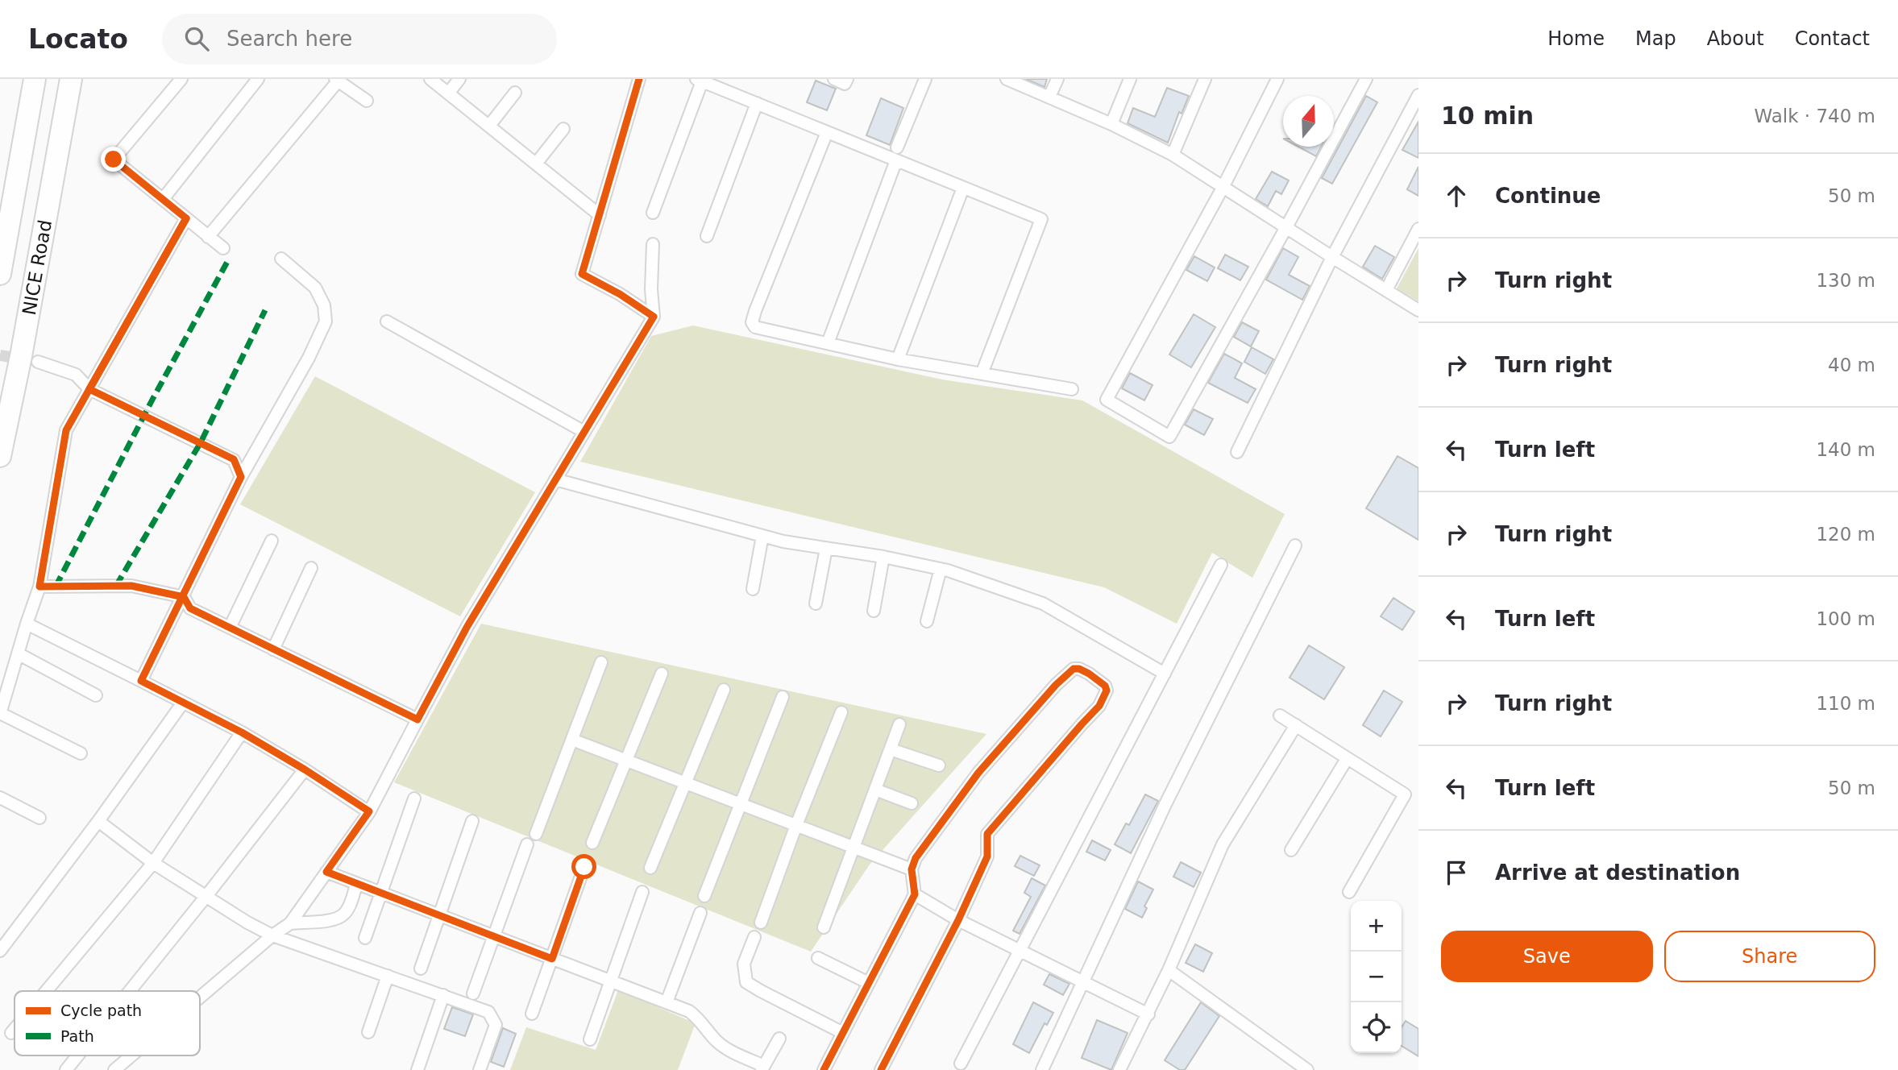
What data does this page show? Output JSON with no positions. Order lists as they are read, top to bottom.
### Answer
{
  "streets": {
    "highway": ["NICE Road"]
  },
  "legend": ["Cycle path", "Path"],
  "north": "top",
  "page": {
    "header": "Locato",
    "search": "Search here",
    "nav": [
      "Home",
      "Map",
      "About",
      "Contact"
    ],
    "heading": ["10 min", "Walk · 740 m"],
    "list": [
      ["Continue", "50 m"],
      ["Turn right", "130 m"],
      ["Turn right", "40 m"],
      ["Turn left", "140 m"],
      ["Turn right", "120 m"],
      ["Turn left", "100 m"],
      ["Turn right", "110 m"],
      ["Turn left", "50 m"],
      "Arrive at destination"
    ],
    "map_buttons": ["+", "−"],
    "buttons": ["Save", "Share"]
  }
}
